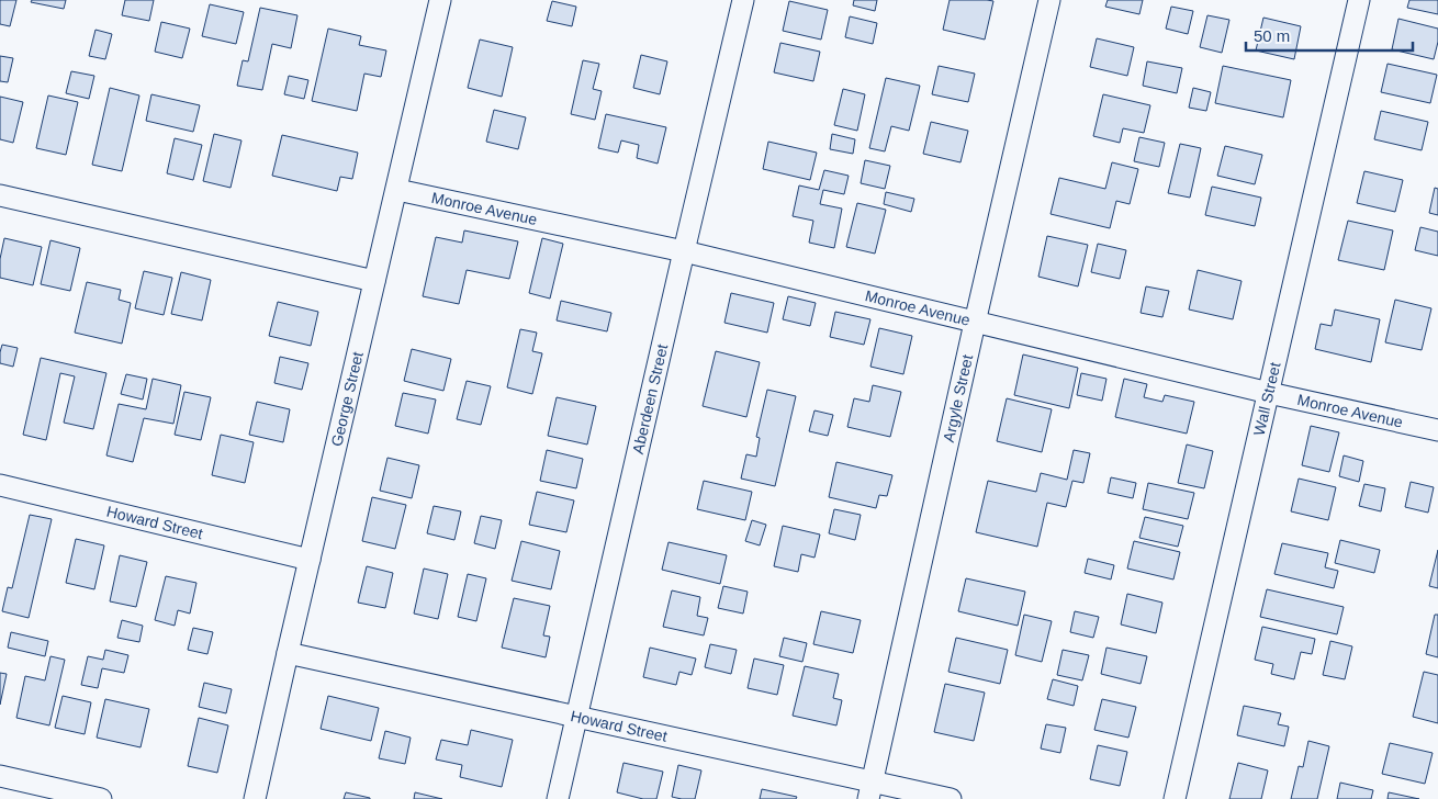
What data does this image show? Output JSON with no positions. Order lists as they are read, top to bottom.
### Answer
{
  "streets": {
    "street": [
      "Monroe Avenue",
      "George Street",
      "Aberdeen Street",
      "Argyle Street",
      "Wall Street",
      "Howard Street"
    ]
  },
  "crossings": [
    ["Monroe Avenue", "George Street"],
    ["Monroe Avenue", "Aberdeen Street"],
    ["Monroe Avenue", "Argyle Street"],
    ["Monroe Avenue", "Wall Street"],
    ["George Street", "Howard Street"],
    ["Aberdeen Street", "Howard Street"],
    ["Argyle Street", "Howard Street"]
  ],
  "scale_bar": "50 m"
}
